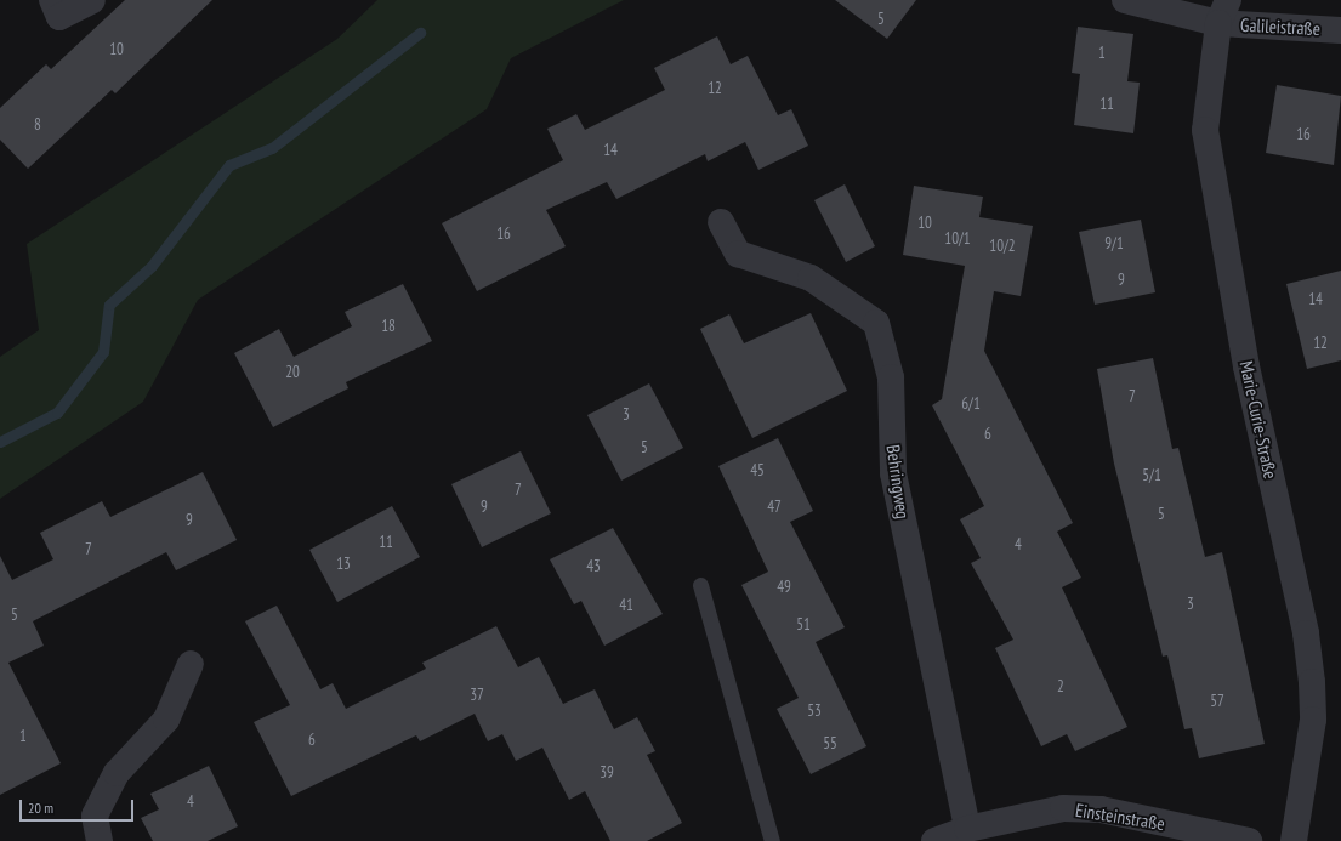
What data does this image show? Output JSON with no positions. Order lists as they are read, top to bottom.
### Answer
{
  "streets": {
    "street": [
      "Galileistraße",
      "Marie-Curie-Straße",
      "Behringweg",
      "Einsteinstraße"
    ]
  },
  "crossings": [
    ["Galileistraße", "Marie-Curie-Straße"],
    ["Behringweg", "Einsteinstraße"]
  ],
  "house_numbers": [
    "5",
    "10",
    "1",
    "12",
    "11",
    "8",
    "16",
    "14",
    "10",
    "16",
    "10/1",
    "9/1",
    "10/2",
    "9",
    "14",
    "18",
    "12",
    "20",
    "7",
    "6/1",
    "3",
    "6",
    "5",
    "45",
    "5/1",
    "7",
    "9",
    "47",
    "5",
    "9",
    "11",
    "4",
    "7",
    "13",
    "43",
    "49",
    "3",
    "41",
    "5",
    "51",
    "2",
    "37",
    "57",
    "53",
    "1",
    "6",
    "55",
    "39",
    "4"
  ],
  "scale_bar": "20 m"
}
